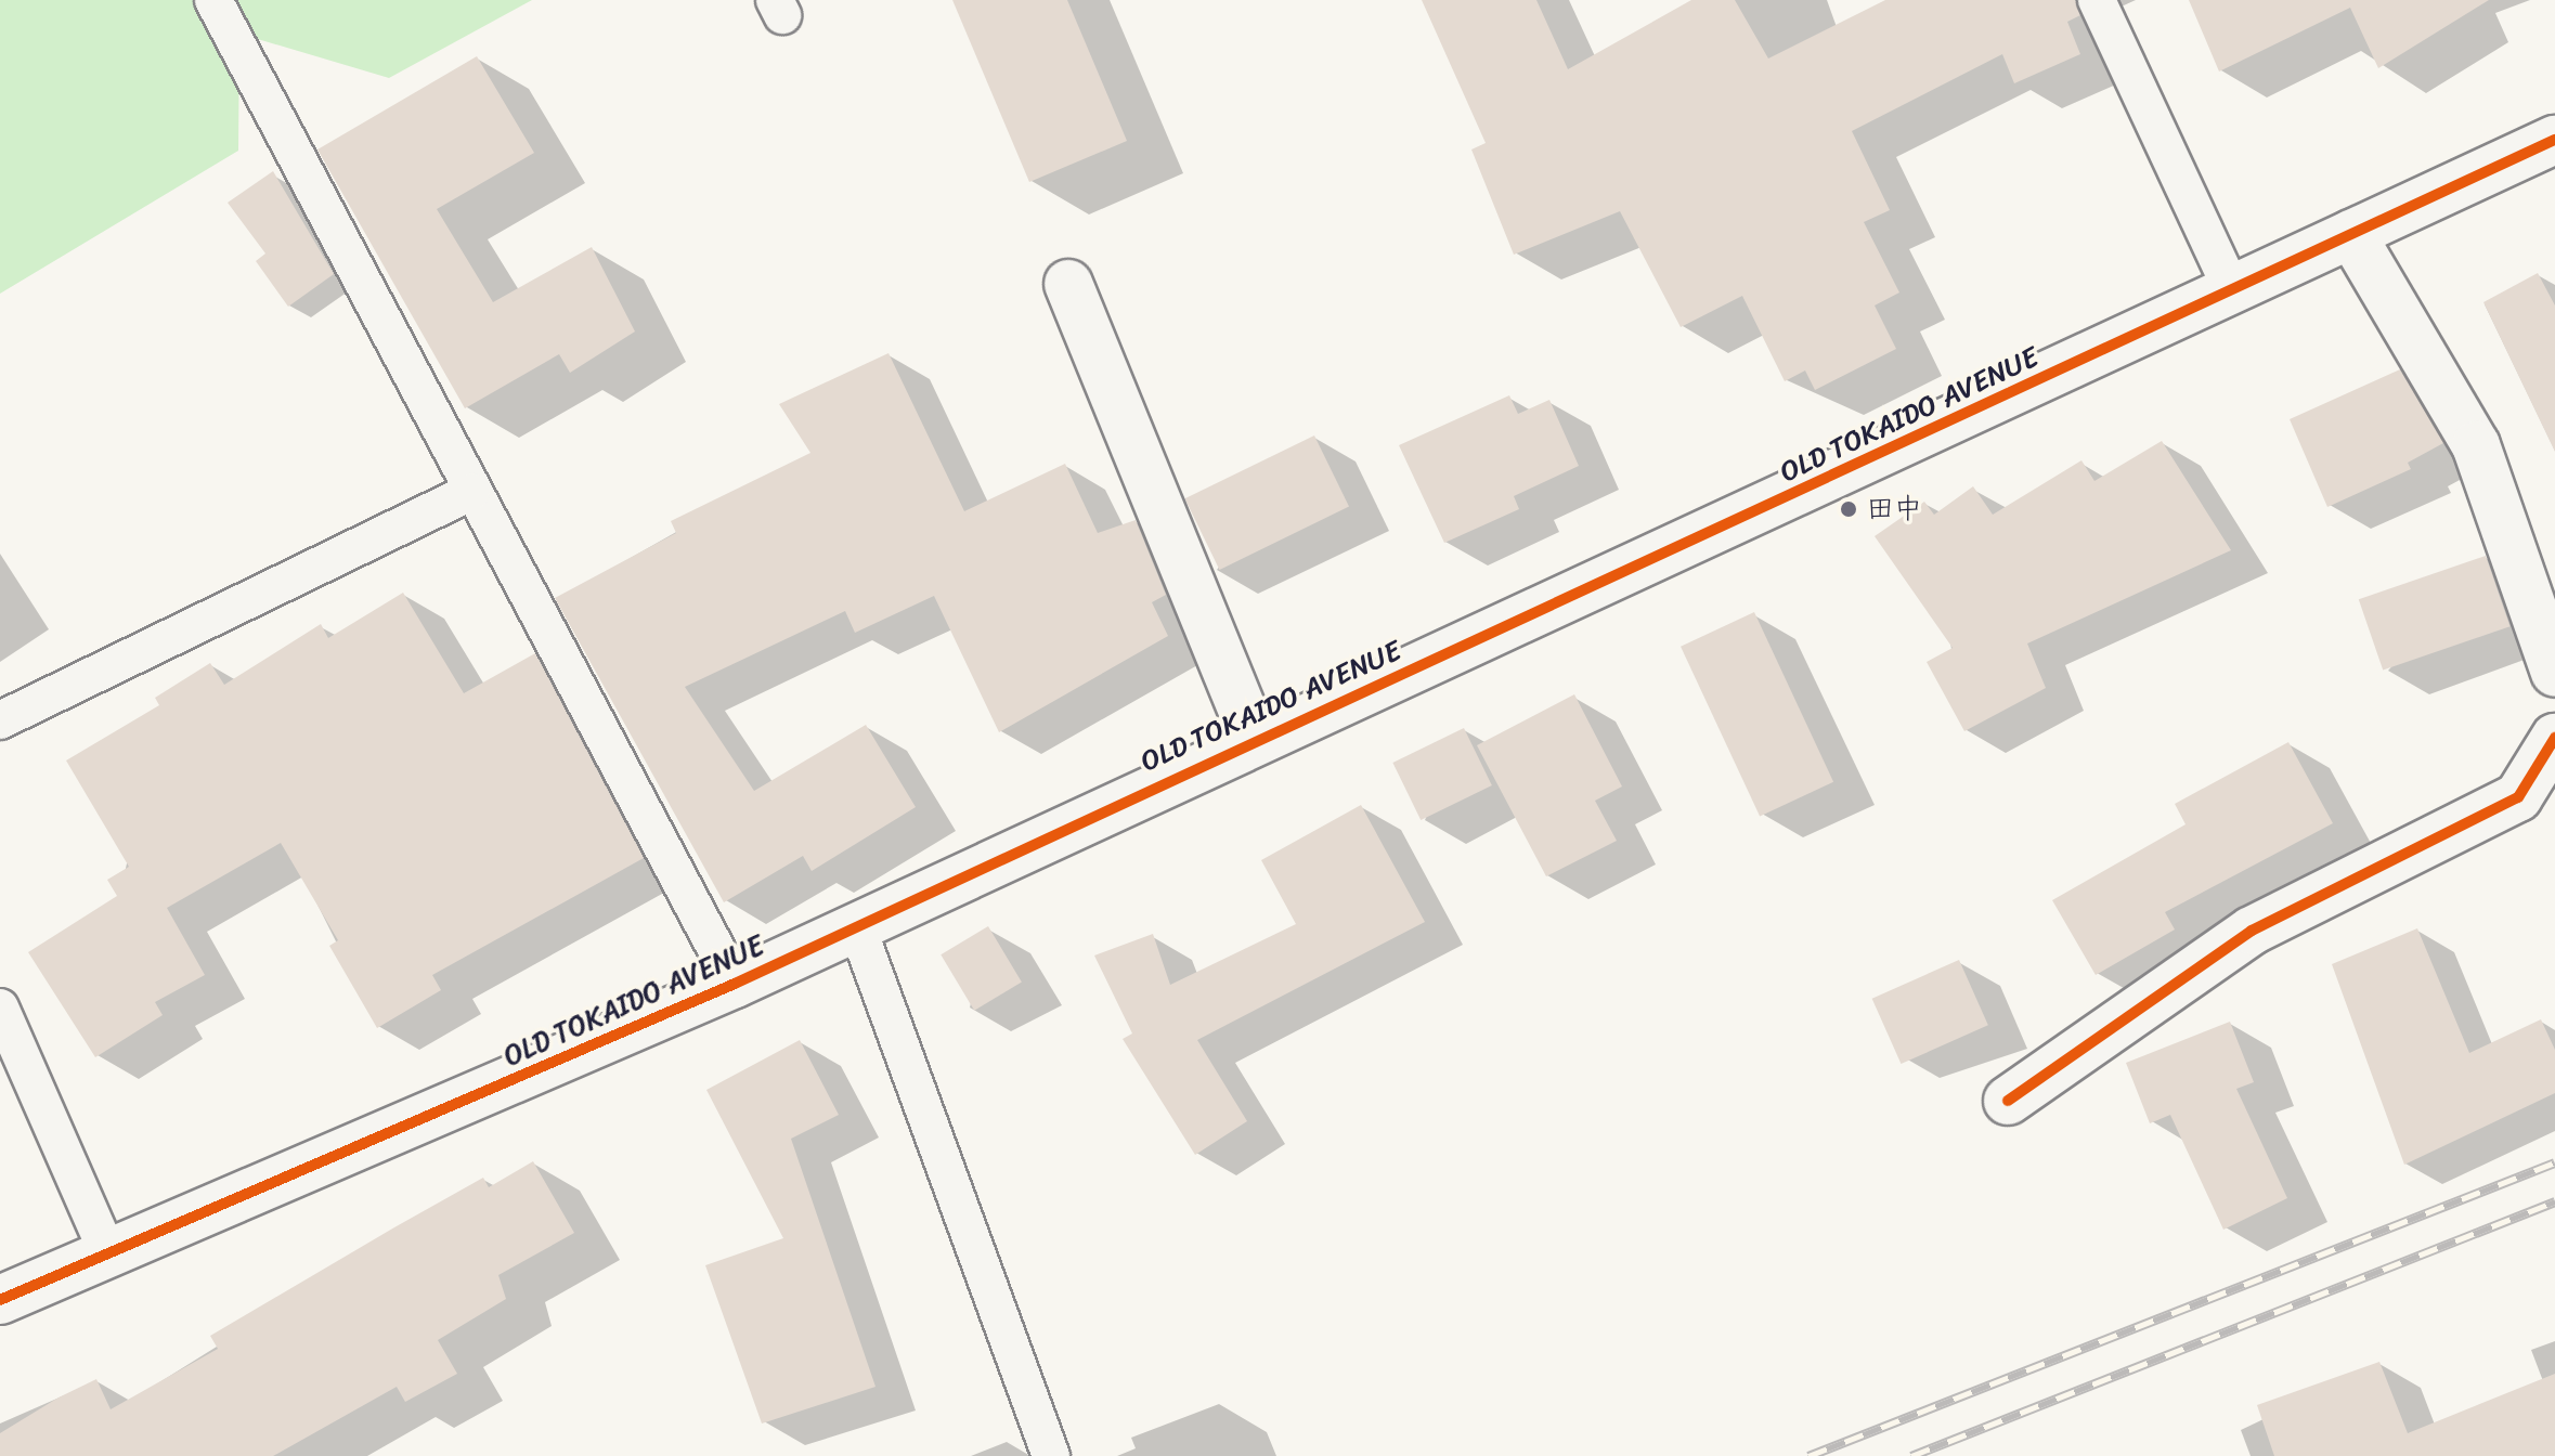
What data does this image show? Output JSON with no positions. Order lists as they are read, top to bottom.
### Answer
{
  "streets": {
    "main road": ["OLD TOKAIDO AVENUE"]
  },
  "places": ["田中"]
}
